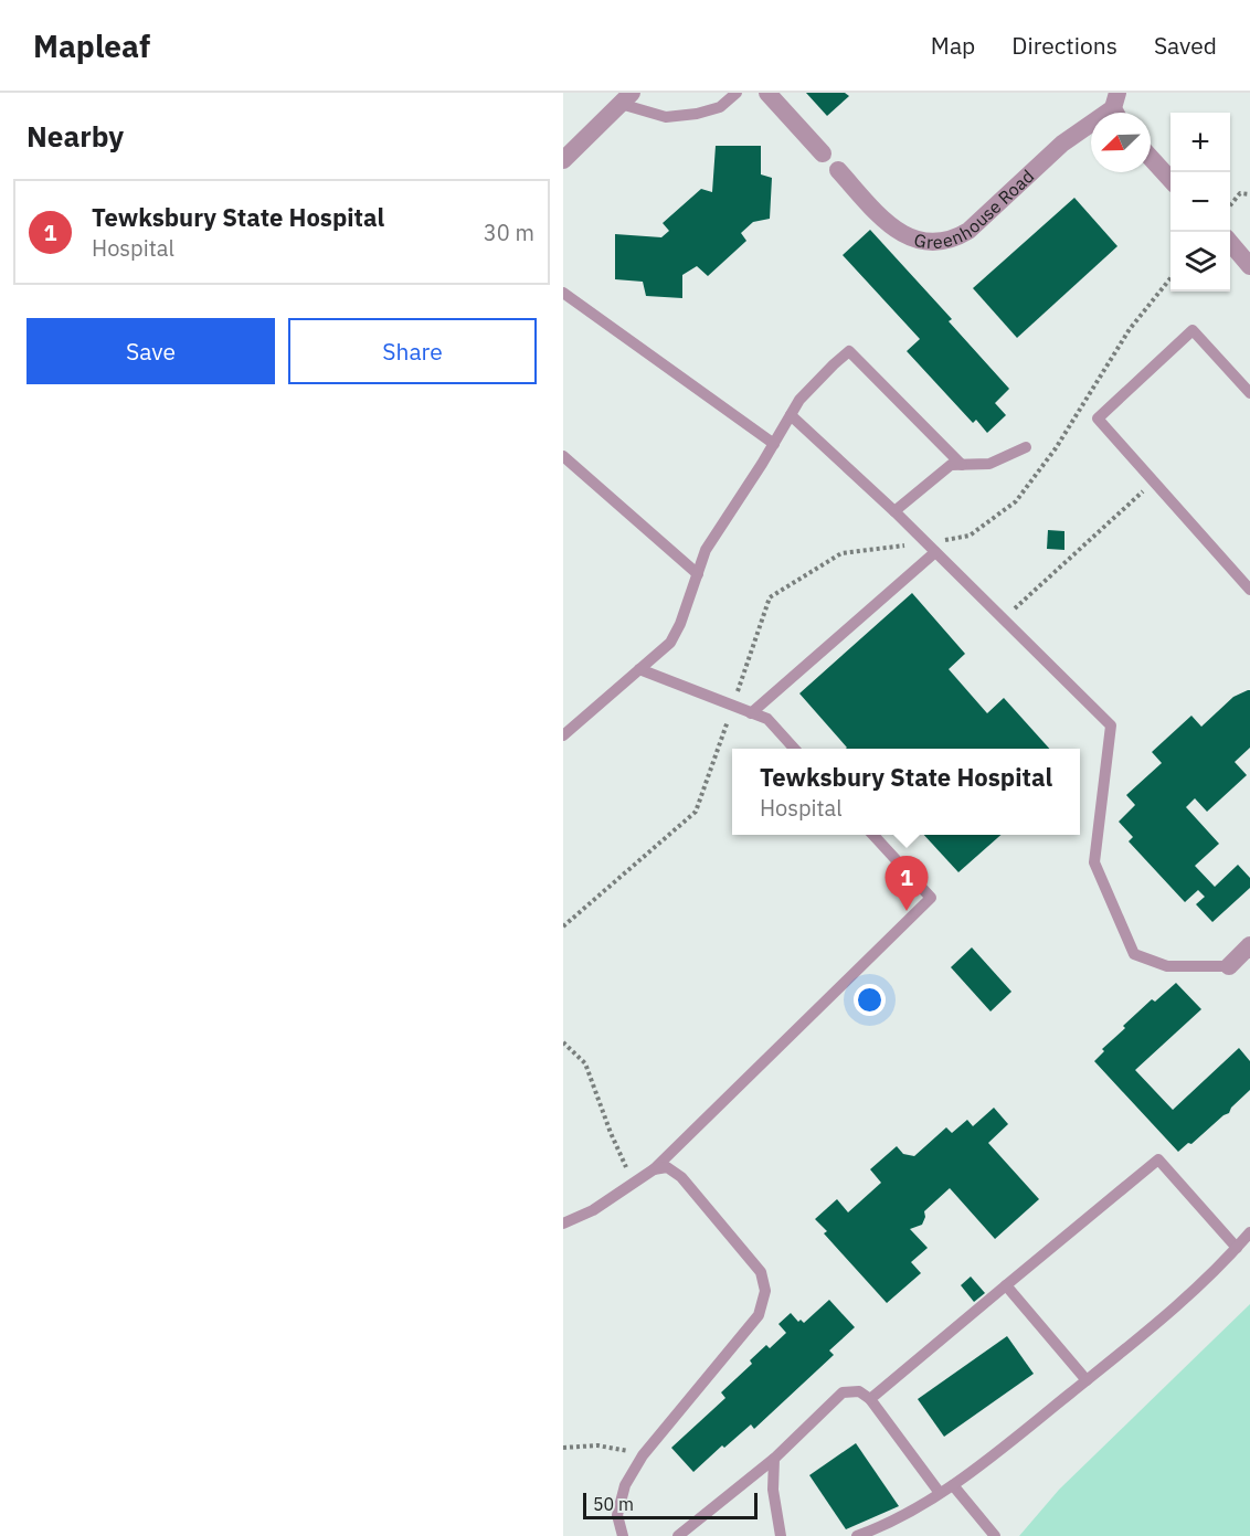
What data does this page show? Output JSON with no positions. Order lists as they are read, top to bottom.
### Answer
{
  "streets": {
    "street": ["Greenhouse Road"]
  },
  "scale_bar": "50 m",
  "north": "bottom left",
  "page": {
    "header": "Mapleaf",
    "nav": ["Map", "Directions", "Saved"],
    "heading": "Nearby",
    "map_buttons": ["+", "−"],
    "list": [
      {
        "mark": "1",
        "name": "Tewksbury State Hospital",
        "note": "Hospital",
        "value": "30 m"
      }
    ],
    "buttons": ["Save", "Share"],
    "popup": ["Tewksbury State Hospital", "Hospital"],
    "pins": "1",
    "scale": "50 m"
  }
}
